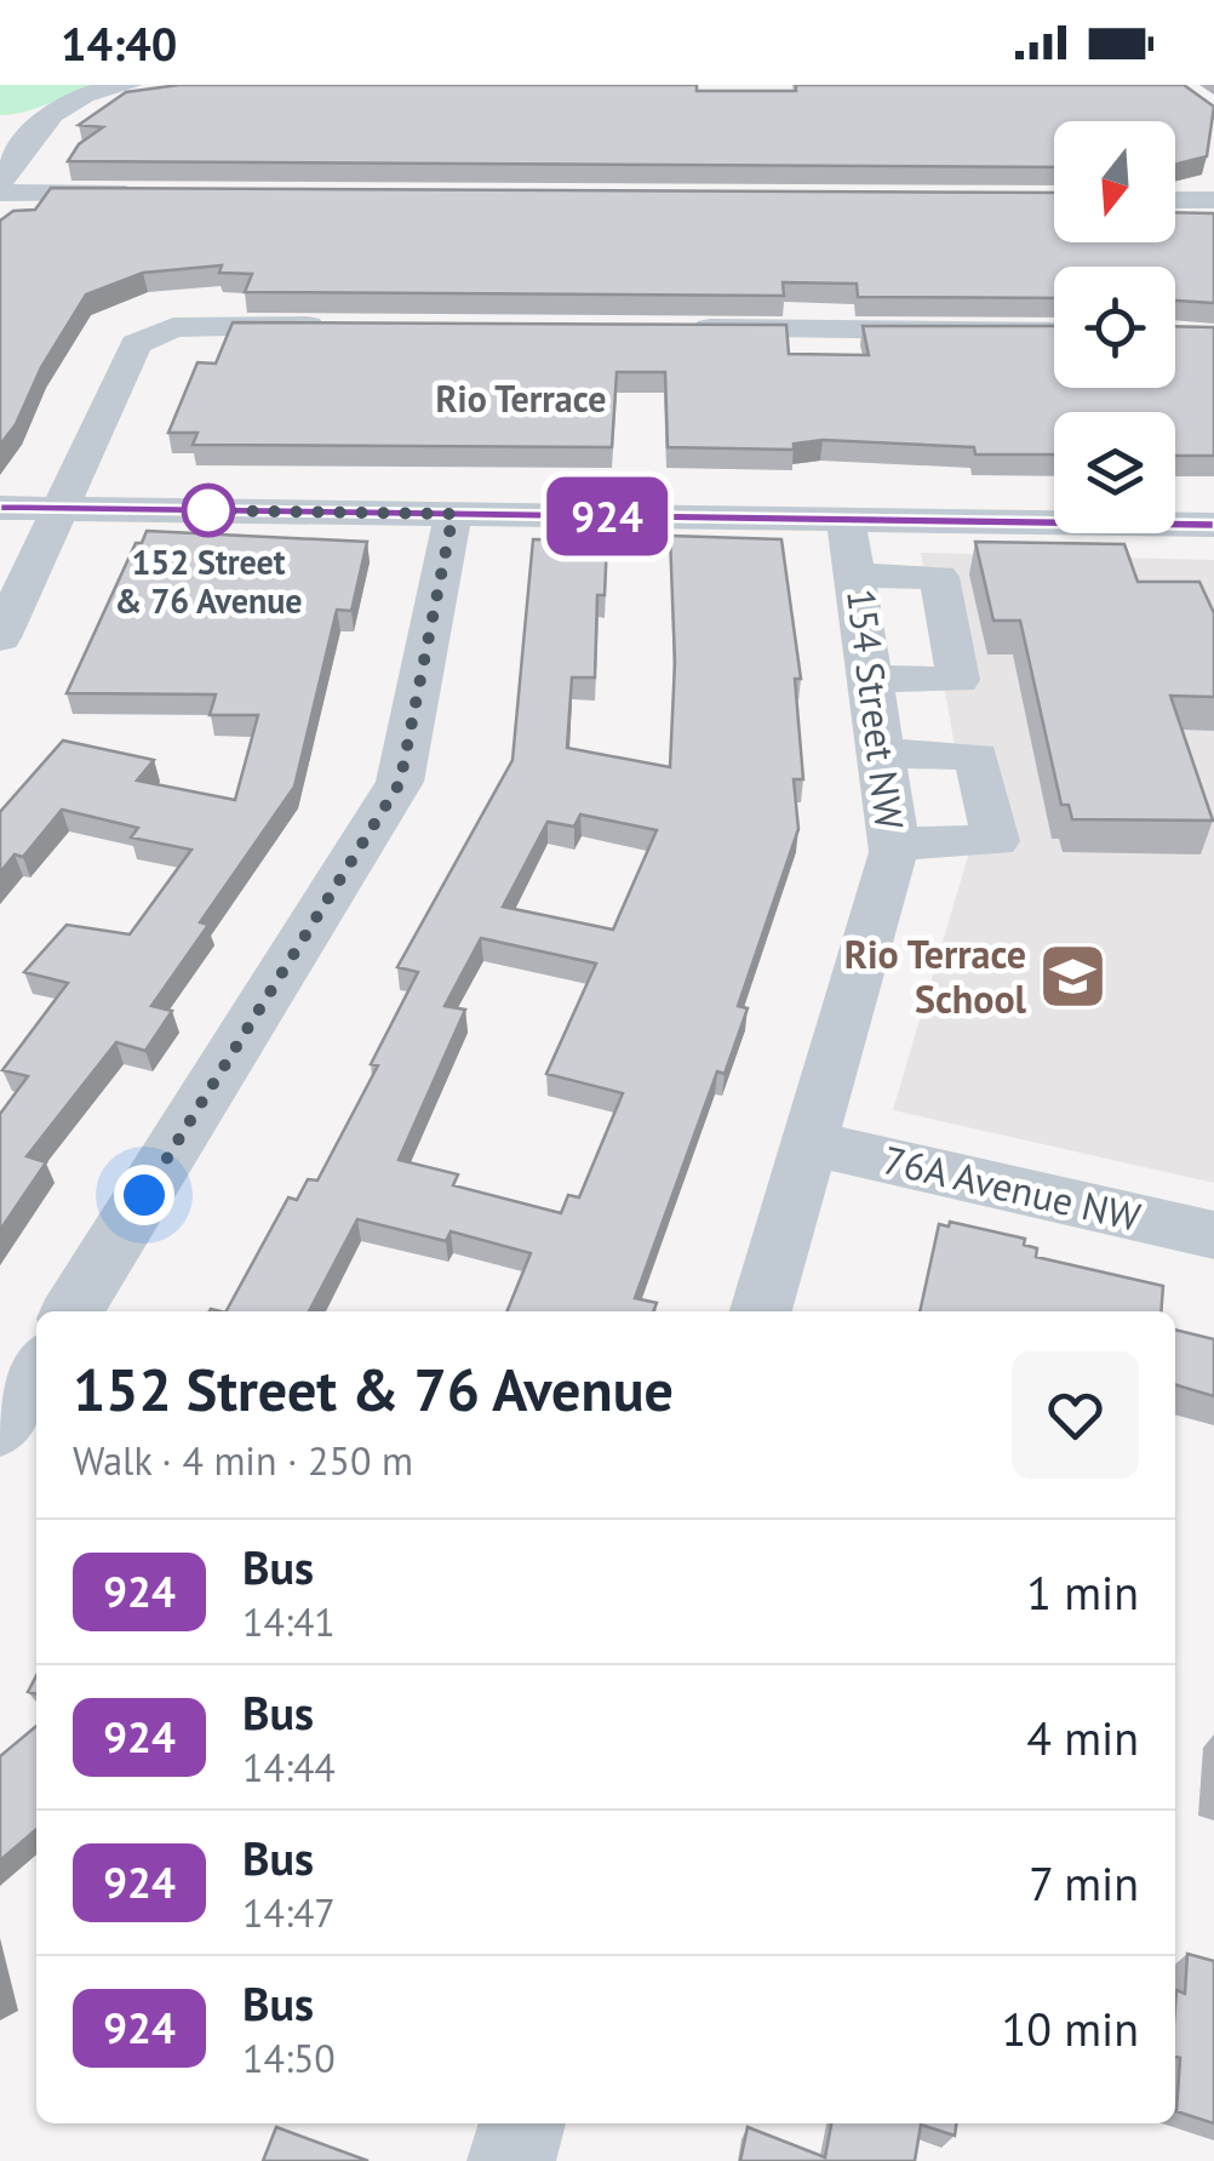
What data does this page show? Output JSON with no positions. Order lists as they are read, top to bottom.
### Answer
{
  "streets": {
    "street": ["154 Street NW", "76A Avenue NW"]
  },
  "crossings": [
    ["154 Street NW", "76A Avenue NW"]
  ],
  "districts": ["Rio Terrace"],
  "places": {
    "other": ["152 Street & 76 Avenue"],
    "school or university": ["Rio Terrace School"]
  },
  "lines": ["bus line 924"],
  "north": "bottom",
  "page": {
    "status": "14:40",
    "on_map": "924",
    "heading": ["152 Street & 76 Avenue", "Walk · 4 min · 250 m"],
    "list": [
      {
        "mark": "924",
        "name": "Bus",
        "note": "14:41",
        "value": "1 min"
      },
      {
        "mark": "924",
        "name": "Bus",
        "note": "14:44",
        "value": "4 min"
      },
      {
        "mark": "924",
        "name": "Bus",
        "note": "14:47",
        "value": "7 min"
      },
      {
        "mark": "924",
        "name": "Bus",
        "note": "14:50",
        "value": "10 min"
      }
    ]
  }
}
